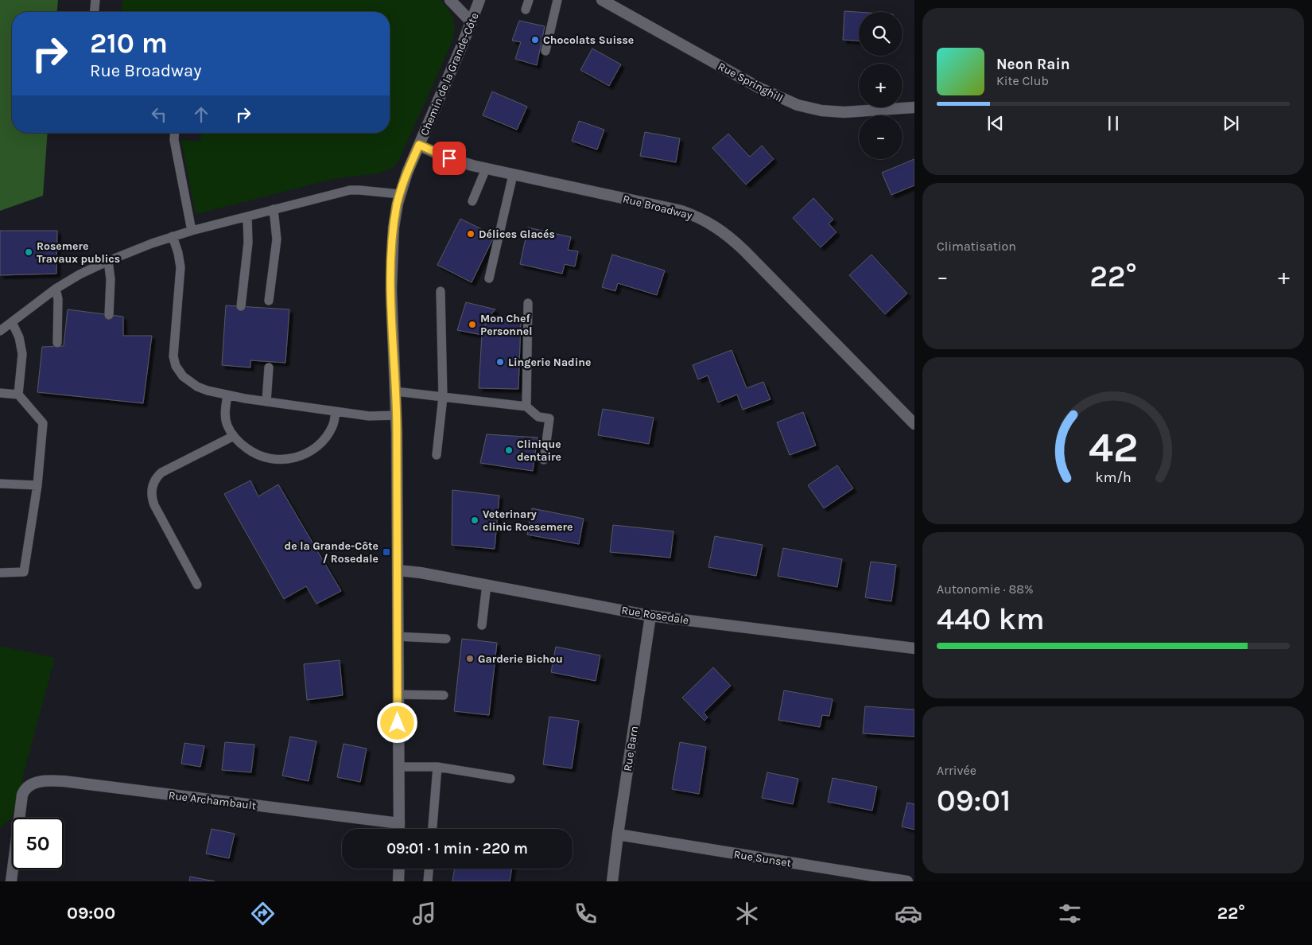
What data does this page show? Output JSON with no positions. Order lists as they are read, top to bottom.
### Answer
{
  "streets": {
    "street": [
      "Chemin de la Grande-Côte",
      "Rue Springhill",
      "Rue Broadway",
      "Rue Rosedale",
      "Rue Barn",
      "Rue Archambault",
      "Rue Sunset"
    ]
  },
  "crossings": [
    ["Chemin de la Grande-Côte", "Rue Broadway"],
    ["Chemin de la Grande-Côte", "Rue Rosedale"],
    ["Chemin de la Grande-Côte", "Rue Archambault"],
    ["Rue Rosedale", "Rue Barn"],
    ["Rue Barn", "Rue Sunset"]
  ],
  "places": {
    "other": [
      "Chocolats Suisse",
      "Délices Glacés",
      "Rosemere Travaux publics",
      "Mon Chef Personnel",
      "Lingerie Nadine",
      "Clinique dentaire",
      "Veterinary clinic Roesemere",
      "Garderie Bichou"
    ],
    "transit": ["de la Grande-Côte / Rosedale"]
  },
  "page": {
    "map_buttons": ["+", "−"],
    "turn": ["210 m", "Rue Broadway"],
    "song": ["Neon Rain", "Kite Club"],
    "tile": [
      "Climatisation",
      ["Autonomie · 88%", "440 km"],
      ["Arrivée", "09:01"]
    ],
    "heat": ["−", "22°", "+"],
    "limit": "50",
    "trip": "09:01 · 1 min · 220 m",
    "tabs": ["09:00", "22°"],
    "gauge": ["42", "km/h"]
  }
}
